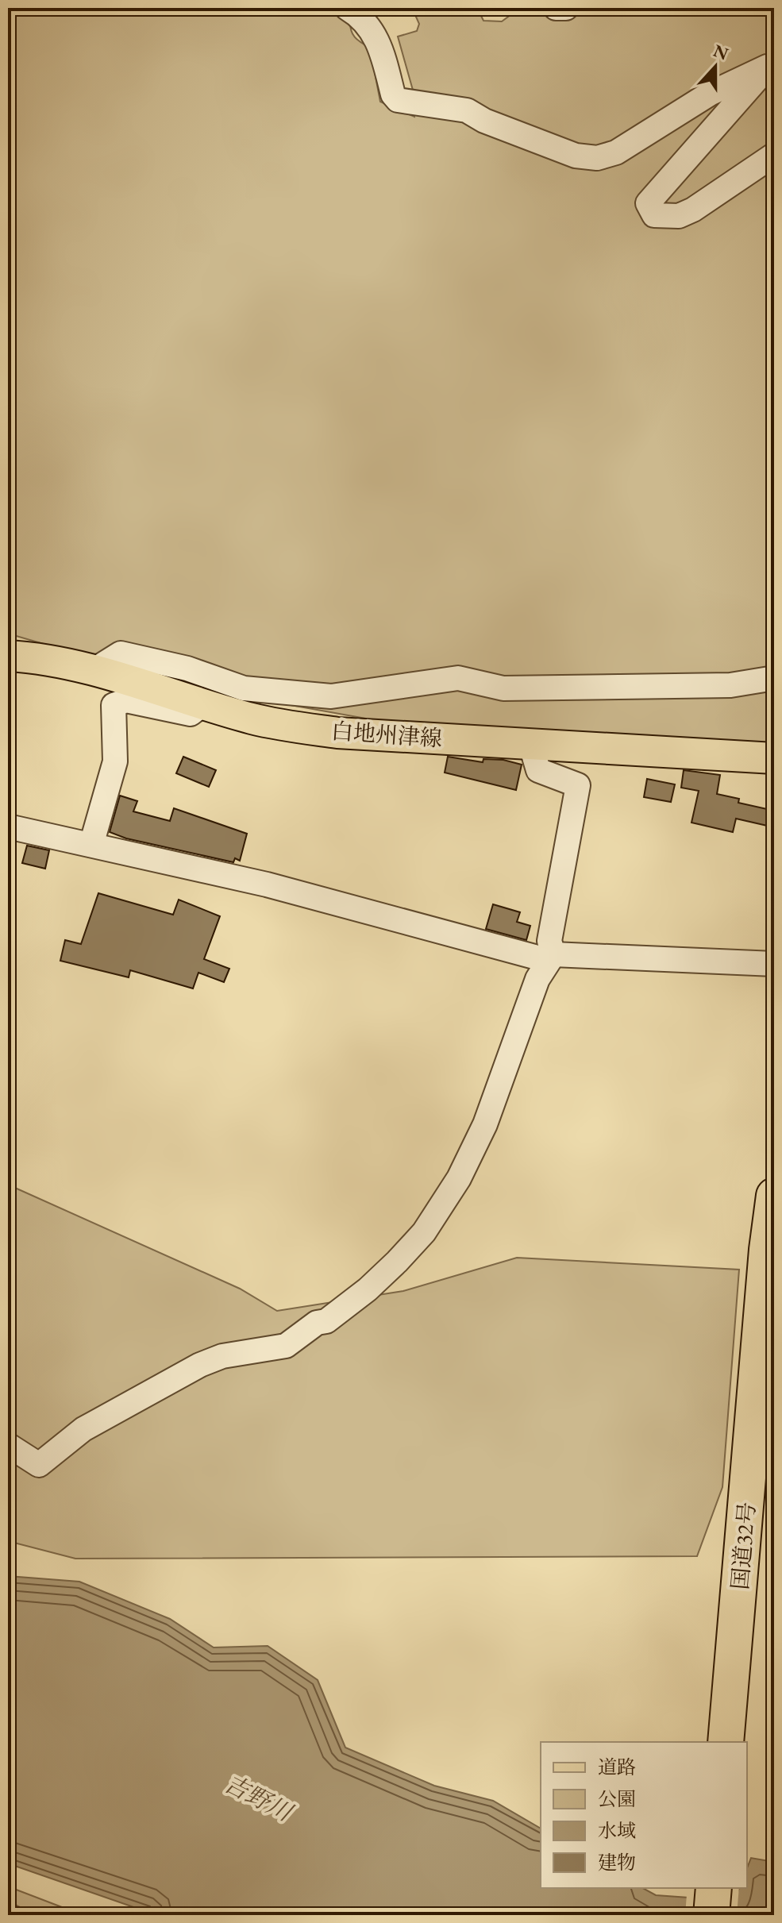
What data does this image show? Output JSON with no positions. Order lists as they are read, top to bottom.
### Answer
{
  "streets": {
    "highway": ["国道32号"],
    "main road": ["白地州津線"]
  },
  "water": ["吉野川"],
  "legend": [
    "道路",
    "公園",
    "水域",
    "建物"
  ],
  "north": "top"
}
